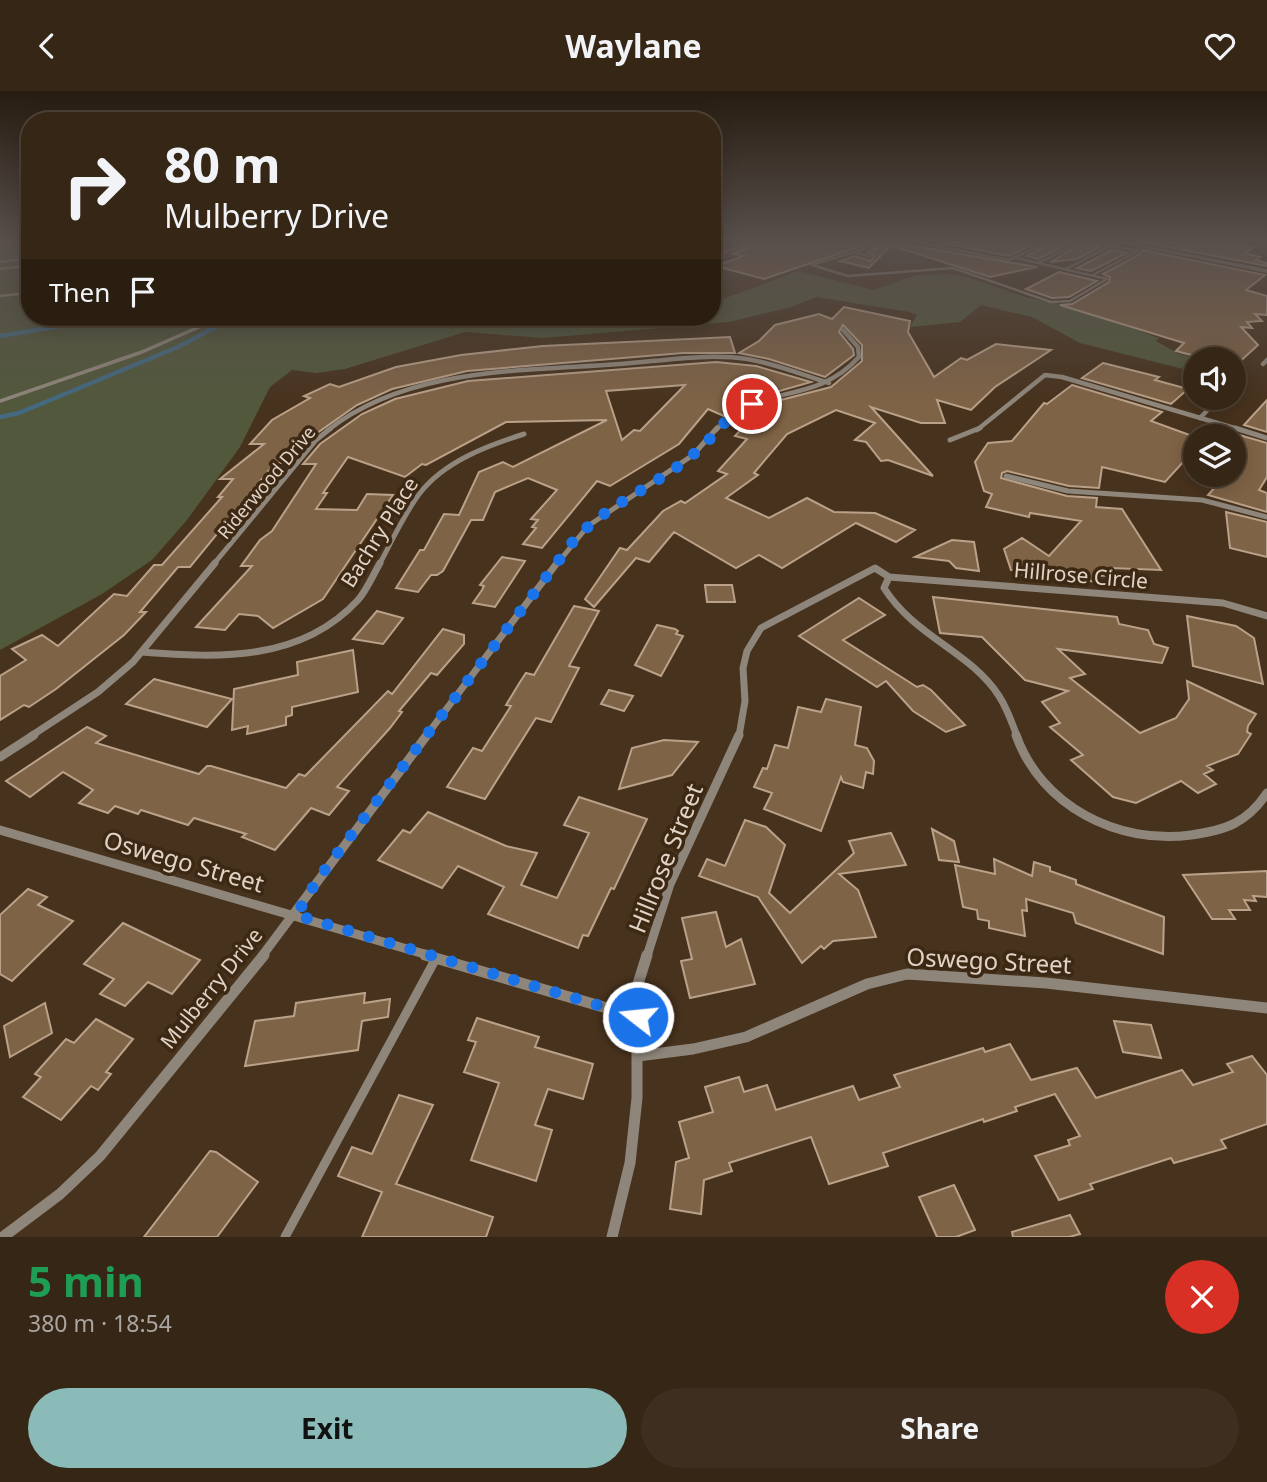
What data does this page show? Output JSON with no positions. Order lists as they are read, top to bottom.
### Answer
{
  "streets": {
    "street": [
      "Riderwood Drive",
      "Bachry Place",
      "Hillrose Circle",
      "Hillrose Street",
      "Oswego Street",
      "Mulberry Drive"
    ]
  },
  "crossings": [
    ["Riderwood Drive", "Bachry Place"],
    ["Riderwood Drive", "Mulberry Drive"],
    ["Hillrose Circle", "Hillrose Street"],
    ["Hillrose Street", "Oswego Street"],
    ["Oswego Street", "Mulberry Drive"]
  ],
  "page": {
    "header": "Waylane",
    "turn": ["80 m", "Mulberry Drive"],
    "then": "Then",
    "heading": ["5 min", "380 m · 18:54"],
    "buttons": ["Exit", "Share"]
  }
}
